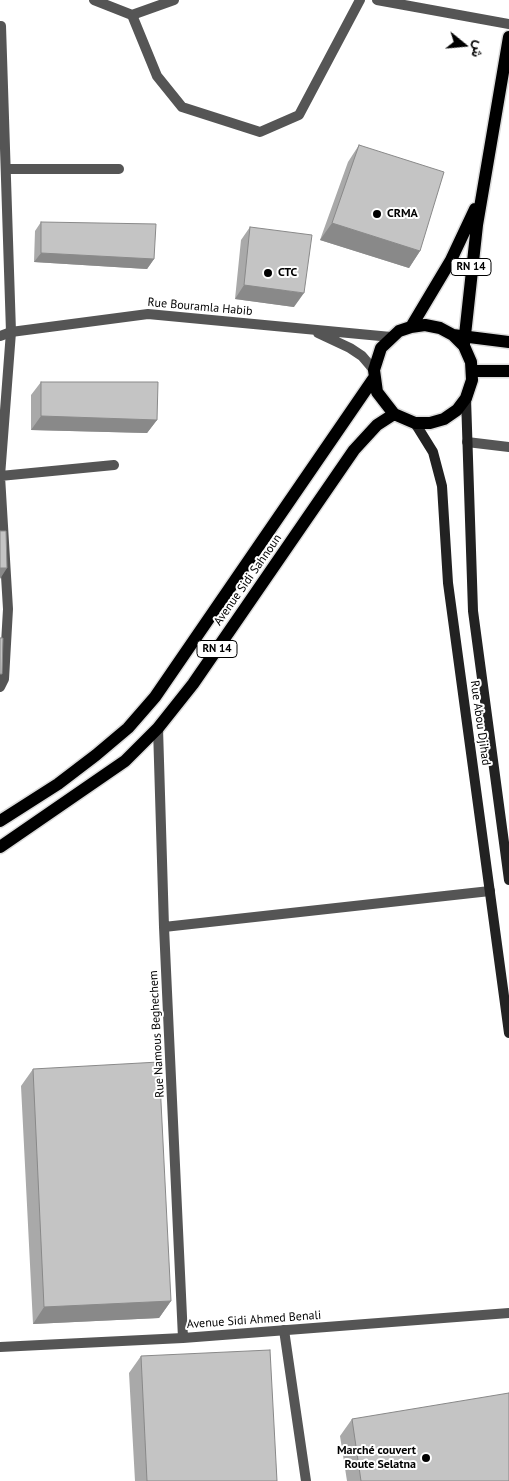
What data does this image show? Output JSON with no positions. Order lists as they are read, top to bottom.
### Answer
{
  "streets": {
    "main road": ["RN 14", "Avenue Sidi Sahnoun", "Rue Abou Djihad"],
    "street": ["Rue Bouramla Habib", "Rue Namous Beghechem", "Avenue Sidi Ahmed Benali"]
  },
  "crossings": [
    ["RN 14", "Rue Bouramla Habib"],
    ["RN 14", "Avenue Sidi Sahnoun"],
    ["RN 14", "Rue Abou Djihad"],
    ["Rue Bouramla Habib", "Avenue Sidi Sahnoun"],
    ["Rue Bouramla Habib", "Rue Abou Djihad"],
    ["Avenue Sidi Sahnoun", "Rue Abou Djihad"],
    ["Avenue Sidi Sahnoun", "Rue Namous Beghechem"],
    ["Rue Namous Beghechem", "Avenue Sidi Ahmed Benali"]
  ],
  "places": ["CRMA", "CTC", "Marché couvert Route Selatna"],
  "north": "right"
}
